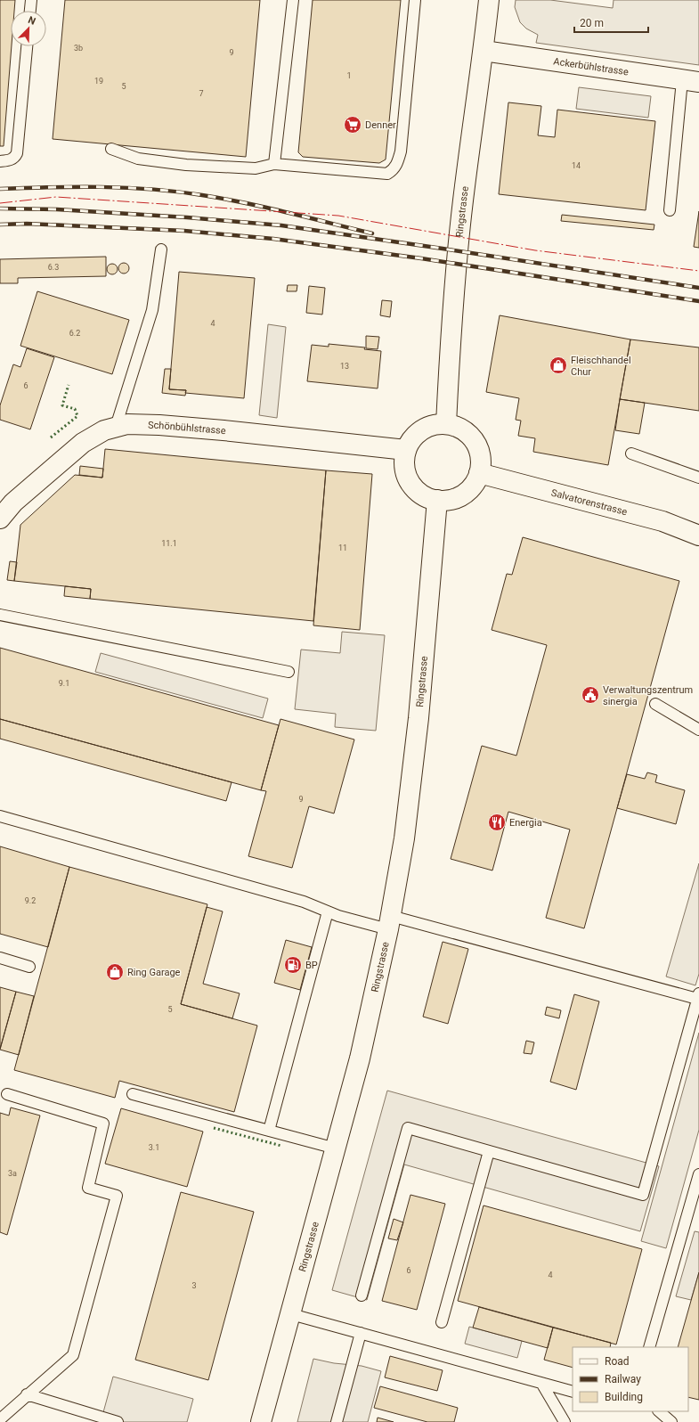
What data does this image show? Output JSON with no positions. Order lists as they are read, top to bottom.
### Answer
{
  "streets": {
    "main road": [
      "Ackerbühlstrasse",
      "Ringstrasse",
      "Schönbühlstrasse",
      "Salvatorenstrasse"
    ]
  },
  "crossings": [
    ["Ackerbühlstrasse", "Ringstrasse"],
    ["Ringstrasse", "Schönbühlstrasse"],
    ["Ringstrasse", "Salvatorenstrasse"],
    ["Schönbühlstrasse", "Salvatorenstrasse"]
  ],
  "places": {
    "supermarket": ["Denner"],
    "shop": ["Fleischhandel Chur", "Ring Garage"],
    "public building": ["Verwaltungszentrum sinergia"],
    "restaurant": ["Energia"],
    "fuel station": ["BP"]
  },
  "house_numbers": [
    "3b",
    "9",
    "1",
    "19",
    "5",
    "7",
    "14",
    "6.3",
    "4",
    "6.2",
    "13",
    "6",
    "11.1",
    "11",
    "9.1",
    "9",
    "9.2",
    "5",
    "3.1",
    "3a",
    "6",
    "4",
    "3"
  ],
  "legend": ["Road", "Railway", "Building"],
  "scale_bar": "20 m",
  "north": "top right"
}
